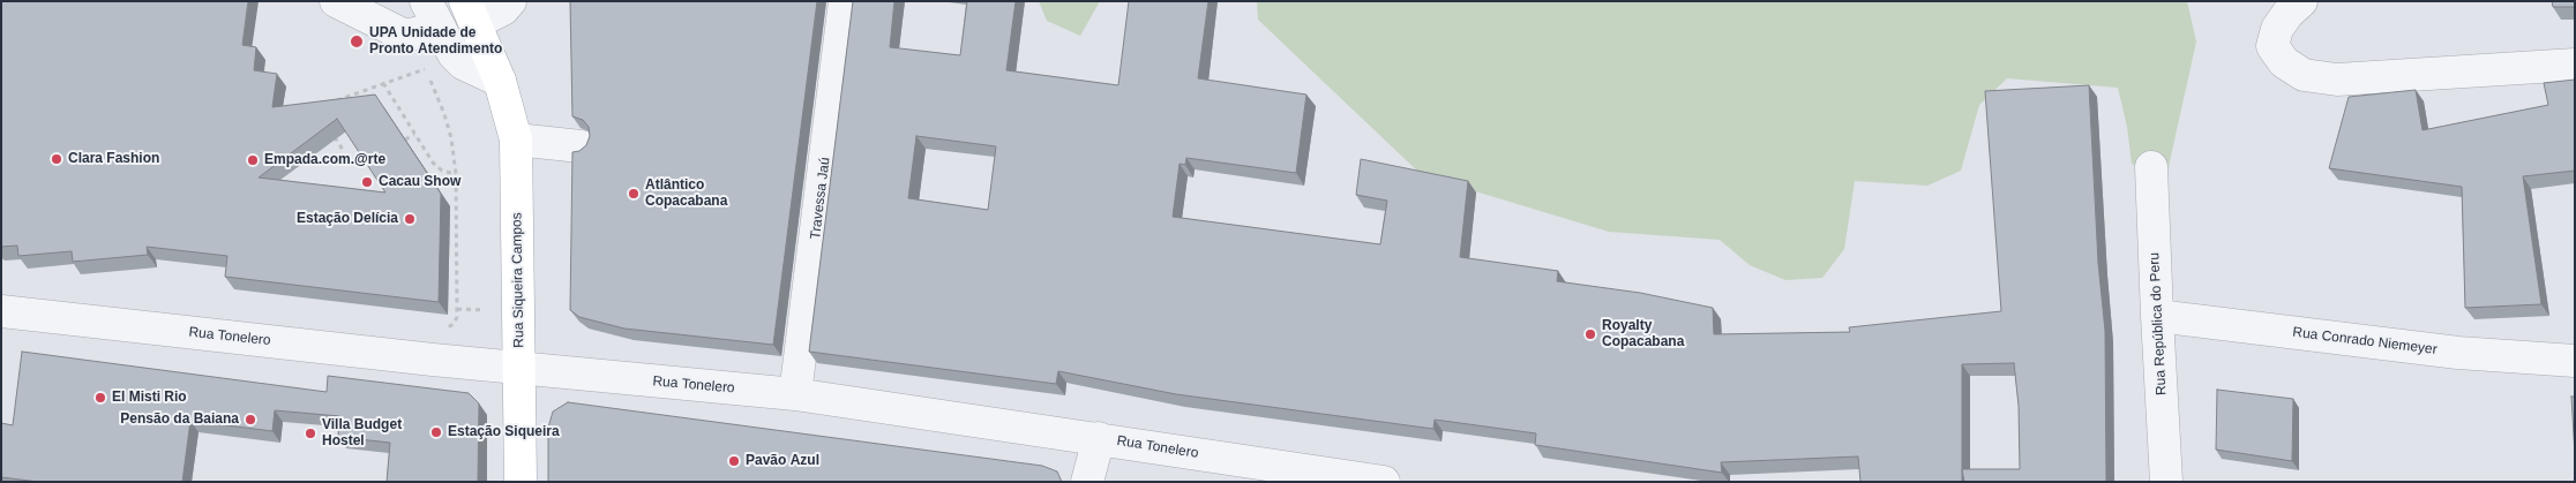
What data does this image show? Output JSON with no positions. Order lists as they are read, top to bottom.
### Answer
{
  "streets": {
    "main road": ["Rua Siqueira Campos"],
    "street": [
      "Travessa Jaú",
      "Rua República do Peru",
      "Rua Tonelero",
      "Rua Conrado Niemeyer"
    ]
  },
  "crossings": [
    ["Travessa Jaú", "Rua Tonelero"],
    ["Rua Siqueira Campos", "Rua Tonelero"],
    ["Rua República do Peru", "Rua Conrado Niemeyer"]
  ],
  "places": [
    "UPA Unidade de Pronto Atendimento",
    "Clara Fashion",
    "Empada.com.@rte",
    "Cacau Show",
    "Atlântico Copacabana",
    "Estação Delícia",
    "Royalty Copacabana",
    "El Misti Rio",
    "Pensão da Baiana",
    "Estação Siqueira",
    "Villa Budget Hostel",
    "Pavão Azul"
  ]
}
